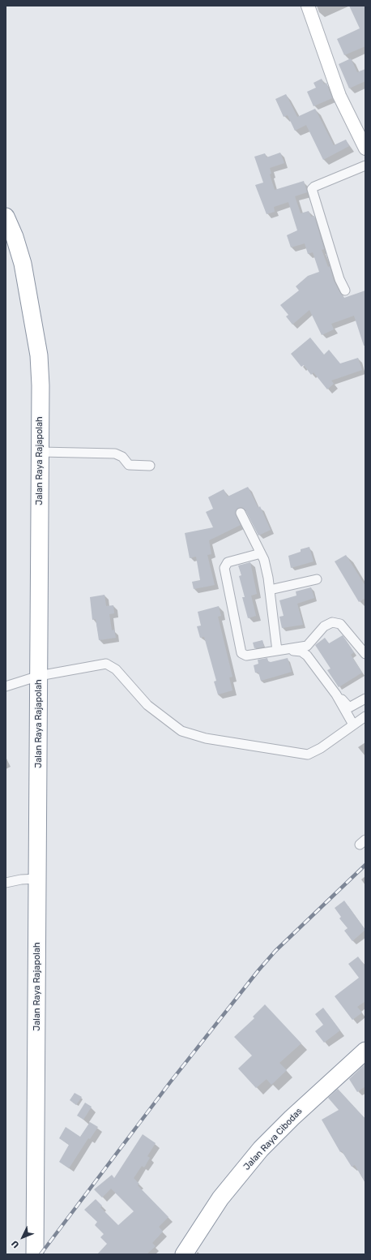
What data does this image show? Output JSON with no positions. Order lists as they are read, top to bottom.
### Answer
{
  "streets": {
    "highway": ["Jalan Raya Rajapolah", "Jalan Raya Cibodas"]
  },
  "north": "bottom left"
}
